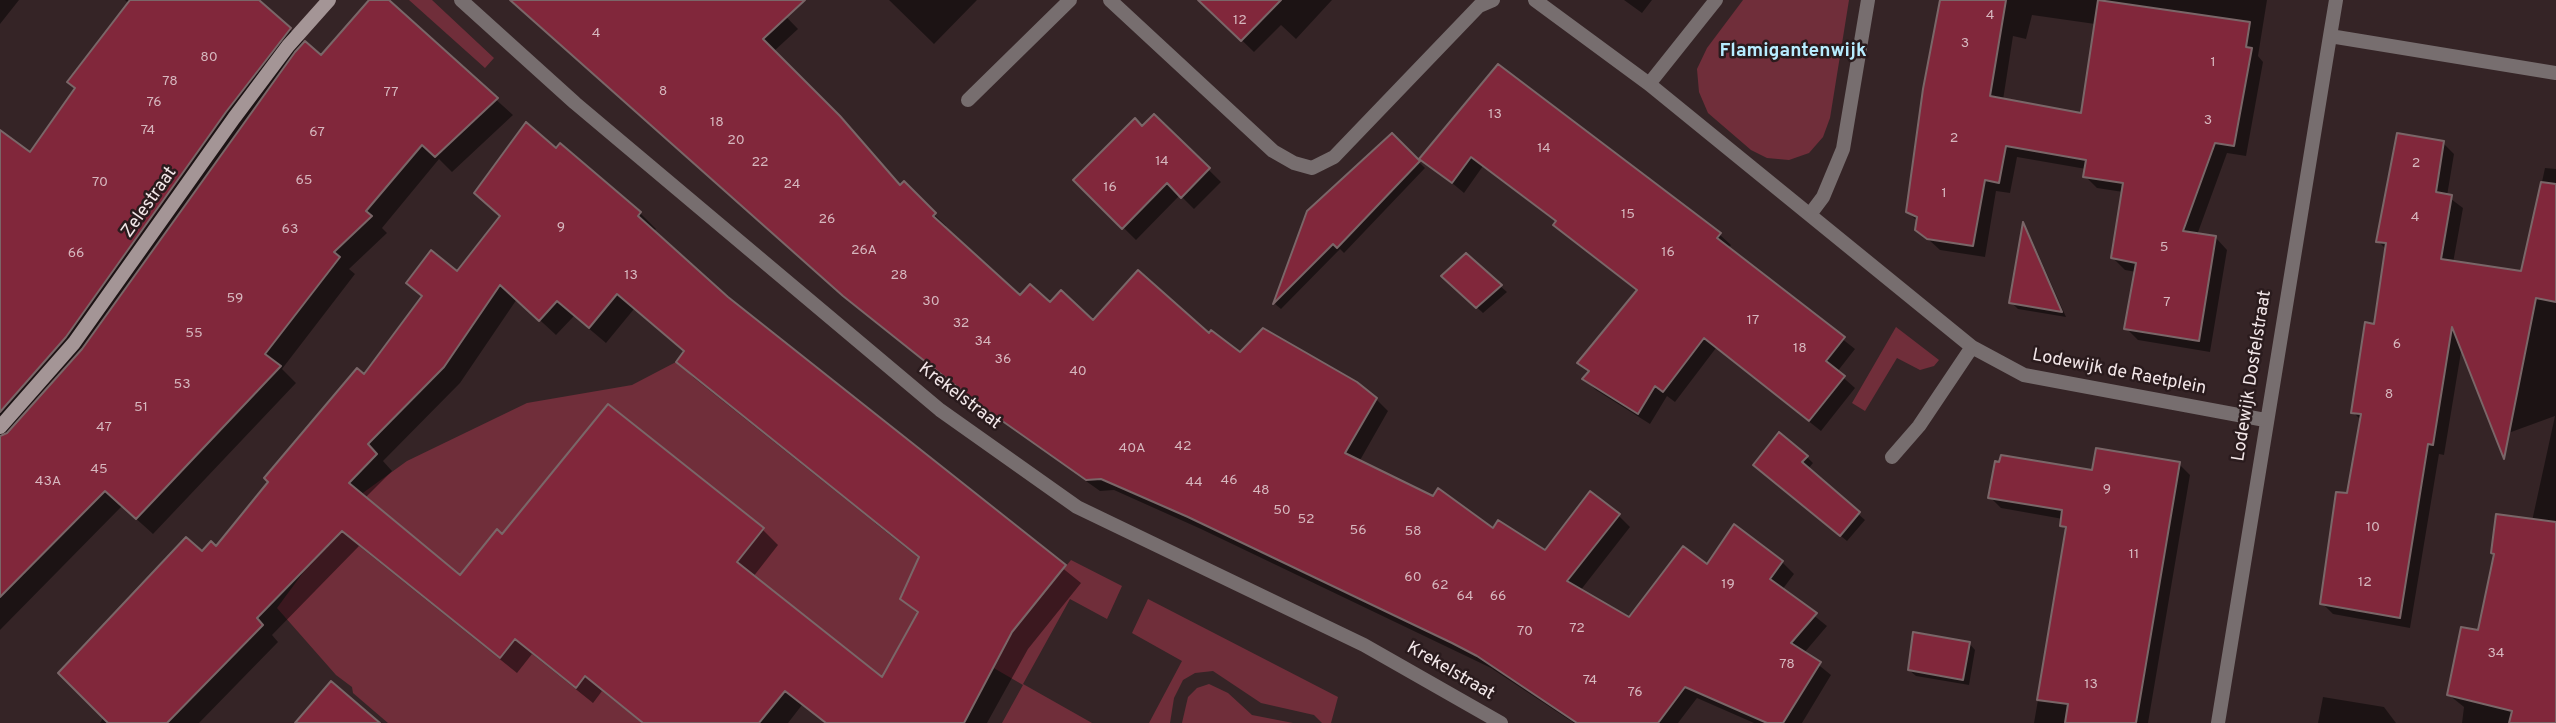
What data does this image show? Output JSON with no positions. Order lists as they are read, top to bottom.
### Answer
{
  "streets": {
    "street": [
      "Zelestraat",
      "Lodewijk de Raetplein",
      "Lodewijk Dosfelstraat",
      "Krekelstraat"
    ]
  },
  "crossings": [
    ["Lodewijk de Raetplein", "Lodewijk Dosfelstraat"]
  ],
  "districts": ["Flamigantenwijk"],
  "house_numbers": [
    "4",
    "12",
    "4",
    "3",
    "80",
    "1",
    "78",
    "8",
    "77",
    "76",
    "13",
    "3",
    "18",
    "74",
    "67",
    "2",
    "20",
    "14",
    "14",
    "22",
    "2",
    "65",
    "70",
    "24",
    "16",
    "1",
    "15",
    "4",
    "26",
    "9",
    "63",
    "5",
    "26A",
    "16",
    "66",
    "13",
    "28",
    "59",
    "30",
    "7",
    "17",
    "32",
    "55",
    "34",
    "6",
    "18",
    "36",
    "40",
    "53",
    "8",
    "51",
    "47",
    "42",
    "40A",
    "45",
    "46",
    "43A",
    "44",
    "9",
    "48",
    "50",
    "52",
    "10",
    "56",
    "58",
    "11",
    "60",
    "12",
    "19",
    "62",
    "64",
    "66",
    "72",
    "70",
    "34",
    "78",
    "74",
    "13",
    "76"
  ]
}
